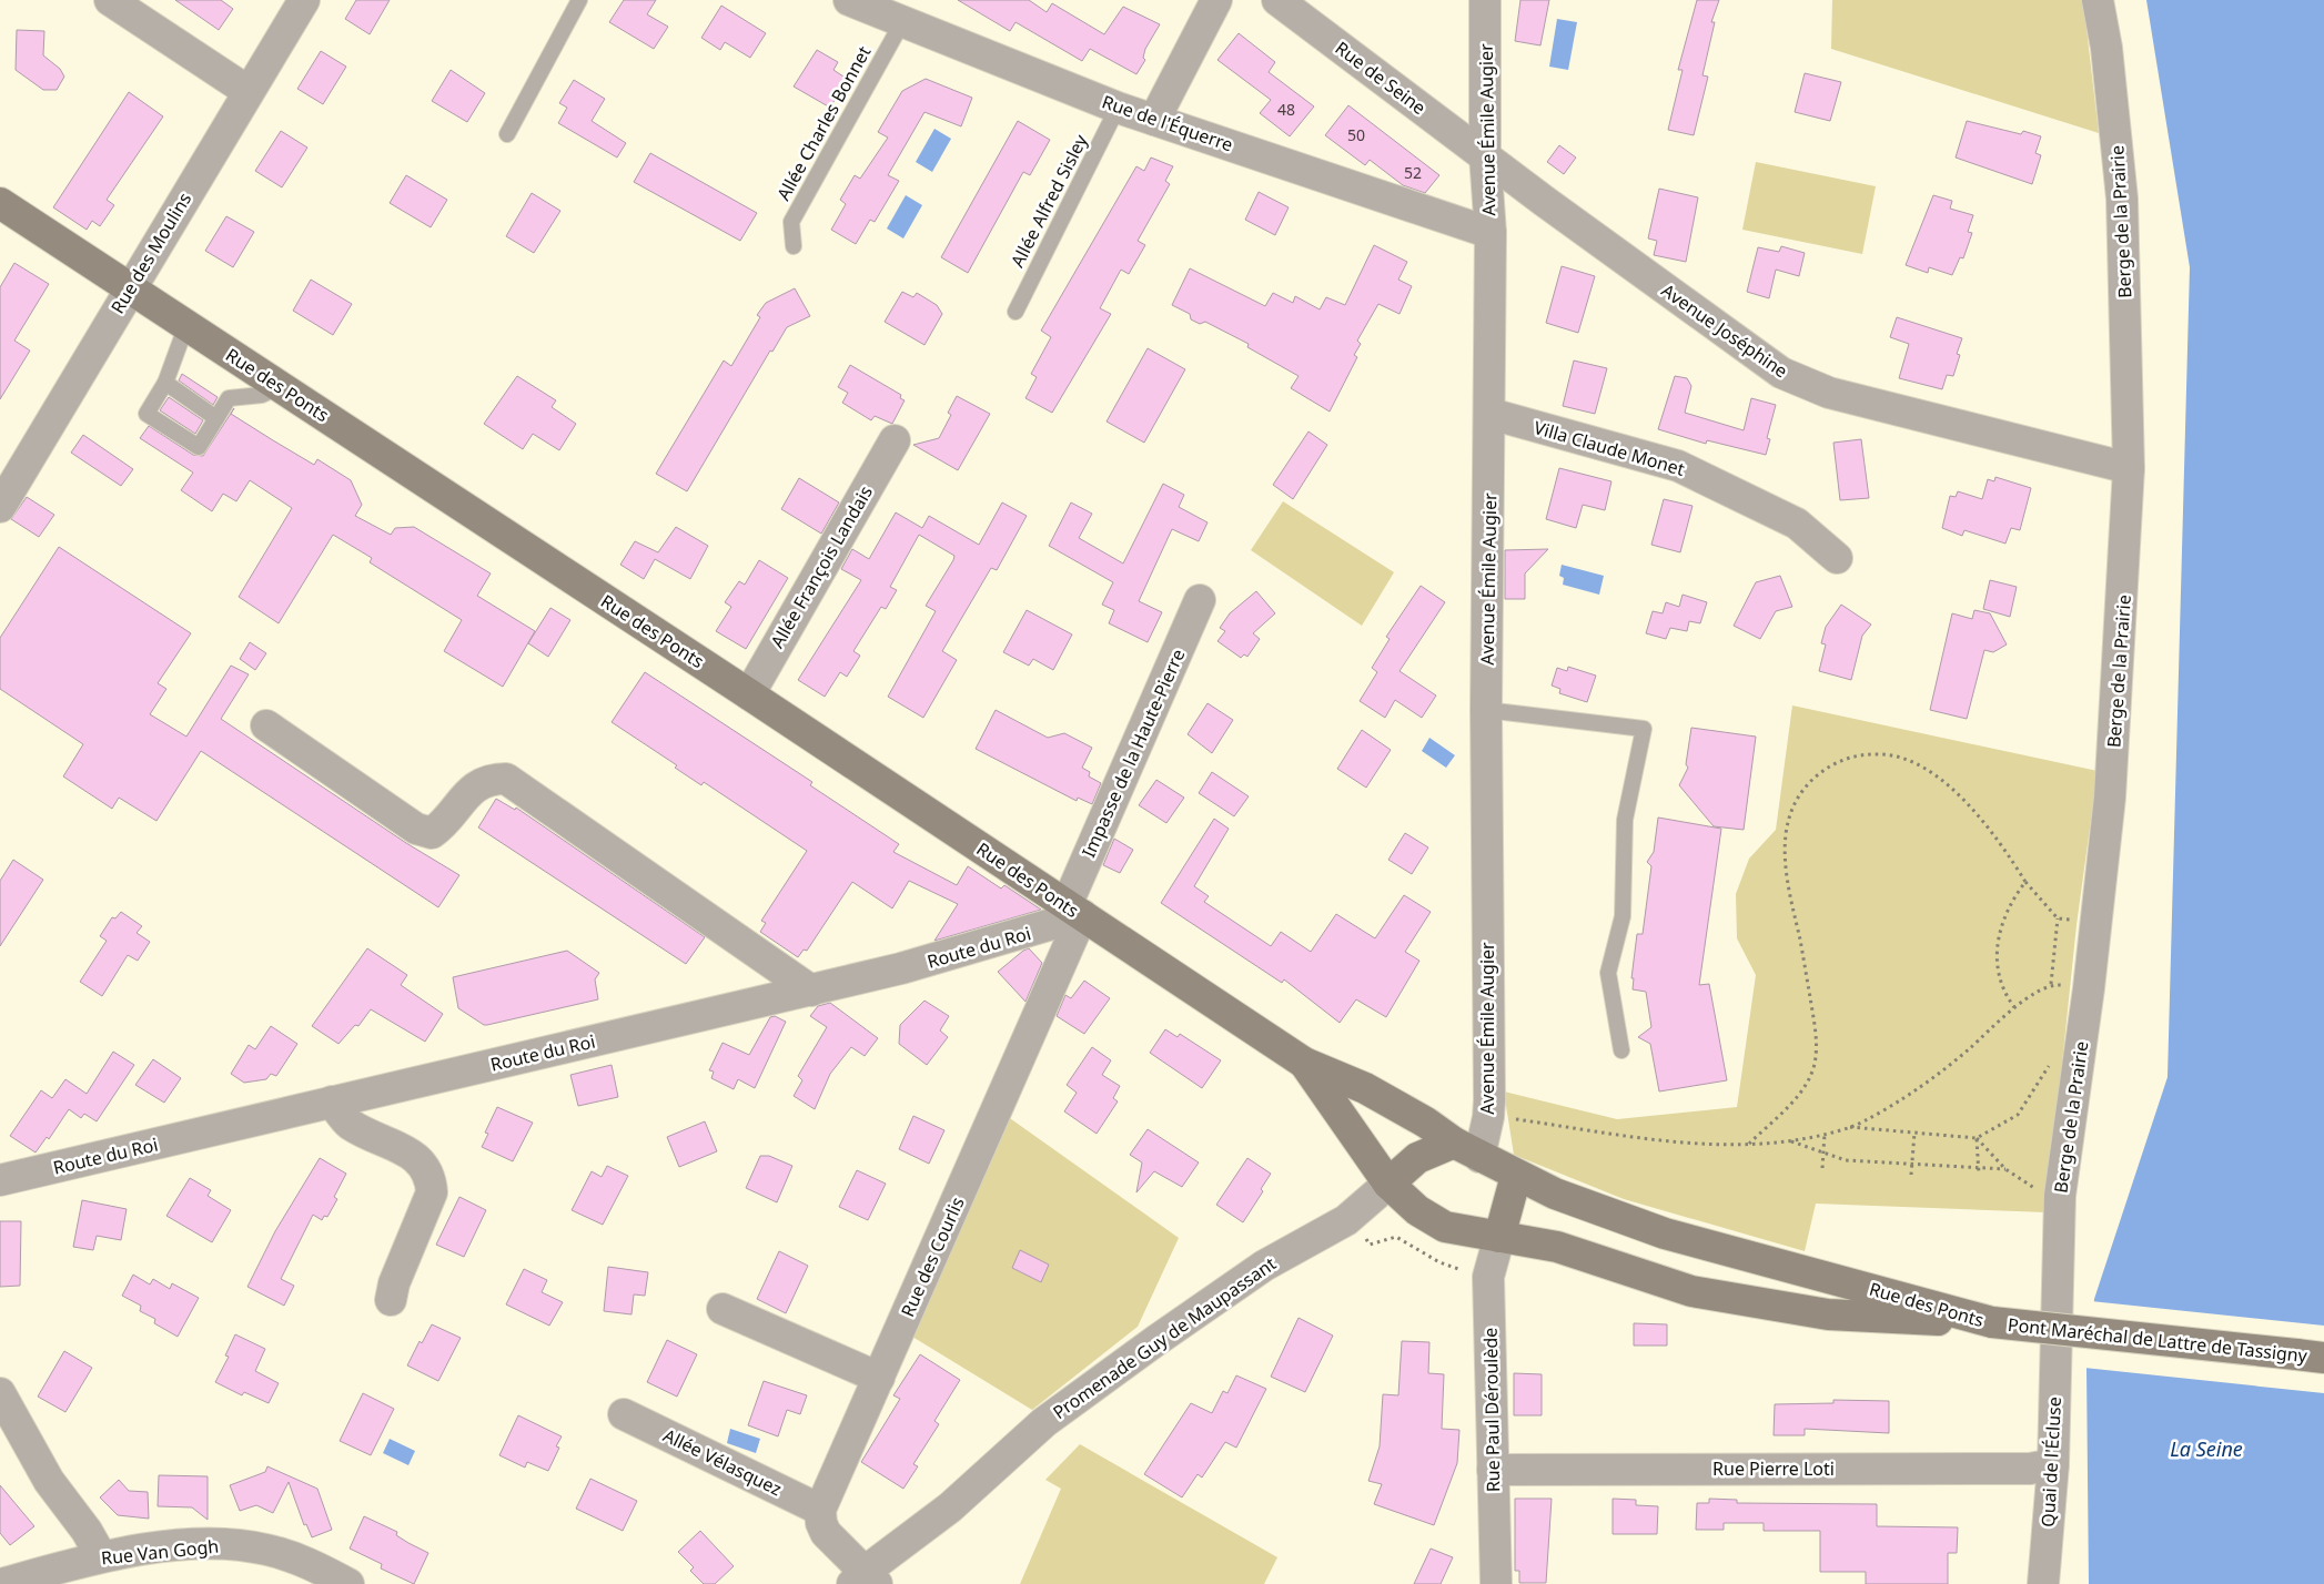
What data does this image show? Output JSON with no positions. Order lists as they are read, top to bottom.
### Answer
{
  "streets": {
    "main road": ["Rue des Ponts", "Pont Maréchal de Lattre de Tassigny"],
    "street": [
      "Rue de Seine",
      "Rue de l'Équerre",
      "Avenue Émile Augier",
      "Berge de la Prairie",
      "Rue des Moulins",
      "Avenue Joséphine",
      "Villa Claude Monet",
      "Allée François Landais",
      "Impasse de la Haute-Pierre",
      "Route du Roi",
      "Rue des Courlis",
      "Promenade Guy de Maupassant",
      "Rue Paul Déroulède",
      "Allée Vélasquez",
      "Quai de l'Écluse",
      "Rue Pierre Loti",
      "Rue Van Gogh"
    ],
    "lane": ["Allée Charles Bonnet", "Allée Alfred Sisley"]
  },
  "crossings": [
    ["Rue de Seine", "Avenue Émile Augier"],
    ["Rue de Seine", "Avenue Joséphine"],
    ["Allée Charles Bonnet", "Rue de l'Équerre"],
    ["Rue de l'Équerre", "Avenue Émile Augier"],
    ["Rue de l'Équerre", "Allée Alfred Sisley"],
    ["Avenue Émile Augier", "Avenue Joséphine"],
    ["Avenue Émile Augier", "Rue des Ponts"],
    ["Avenue Émile Augier", "Villa Claude Monet"],
    ["Berge de la Prairie", "Avenue Joséphine"],
    ["Berge de la Prairie", "Quai de l'Écluse"],
    ["Rue des Moulins", "Rue des Ponts"],
    ["Rue des Ponts", "Allée François Landais"],
    ["Rue des Ponts", "Impasse de la Haute-Pierre"],
    ["Rue des Ponts", "Route du Roi"],
    ["Rue des Ponts", "Rue des Courlis"],
    ["Rue des Ponts", "Promenade Guy de Maupassant"],
    ["Rue des Ponts", "Pont Maréchal de Lattre de Tassigny"],
    ["Rue des Ponts", "Rue Paul Déroulède"],
    ["Impasse de la Haute-Pierre", "Route du Roi"],
    ["Impasse de la Haute-Pierre", "Rue des Courlis"],
    ["Route du Roi", "Rue des Courlis"],
    ["Rue des Courlis", "Allée Vélasquez"],
    ["Rue Paul Déroulède", "Rue Pierre Loti"],
    ["Quai de l'Écluse", "Rue Pierre Loti"]
  ],
  "water": ["La Seine"],
  "house_numbers": ["48", "50", "52"]
}
